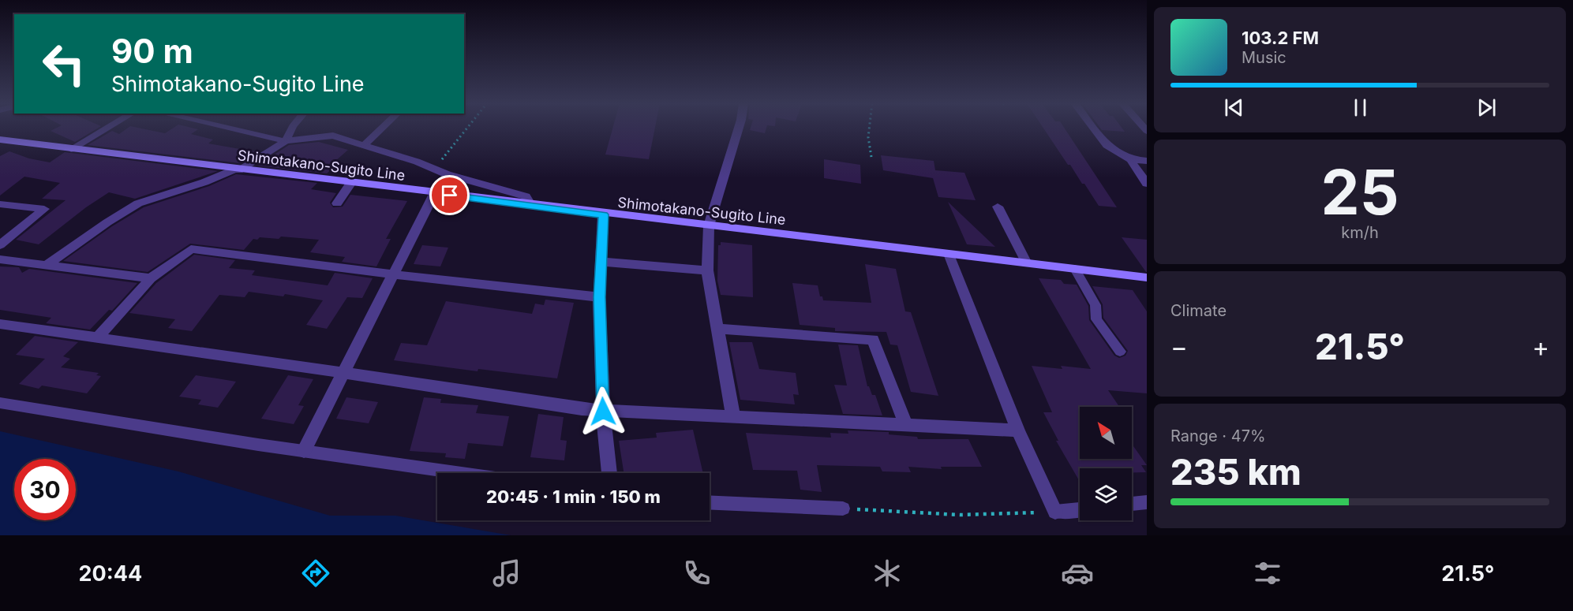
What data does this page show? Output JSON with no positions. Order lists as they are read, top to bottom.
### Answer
{
  "streets": {
    "main road": ["Shimotakano-Sugito Line"]
  },
  "north": "top left",
  "page": {
    "turn": ["90 m", "Shimotakano-Sugito Line"],
    "song": ["103.2 FM", "Music"],
    "tile": [
      ["25", "km/h"],
      "Climate",
      ["Range · 47%", "235 km"]
    ],
    "heat": ["−", "21.5°", "+"],
    "limit": "30",
    "trip": "20:45 · 1 min · 150 m",
    "tabs": ["20:44", "21.5°"]
  }
}
